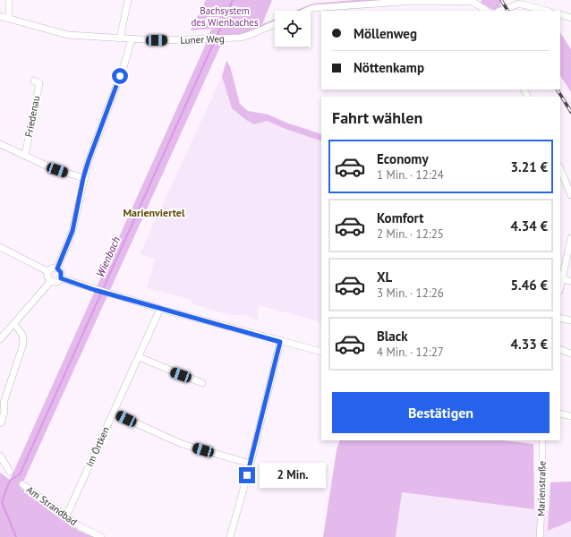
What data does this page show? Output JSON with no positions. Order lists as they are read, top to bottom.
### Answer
{
  "streets": {
    "street": [
      "Luner Weg",
      "Friedenau",
      "Im Örtken",
      "Marienstraße",
      "Am Strandbad"
    ]
  },
  "crossings": [
    ["Im Örtken", "Am Strandbad"]
  ],
  "districts": ["Marienviertel"],
  "water": ["Wienbach"],
  "parks": ["Bachsystem des Wienbaches"],
  "page": {
    "banner": ["Möllenweg", "Nöttenkamp"],
    "heading": "Fahrt wählen",
    "list": [
      {
        "name": "Economy",
        "note": "1 Min. · 12:24",
        "value": "3.21 €"
      },
      {
        "name": "Komfort",
        "note": "2 Min. · 12:25",
        "value": "4.34 €"
      },
      {
        "name": "XL",
        "note": "3 Min. · 12:26",
        "value": "5.46 €"
      },
      {
        "name": "Black",
        "note": "4 Min. · 12:27",
        "value": "4.33 €"
      }
    ],
    "buttons": "Bestätigen",
    "bubble": "2 Min."
  }
}
